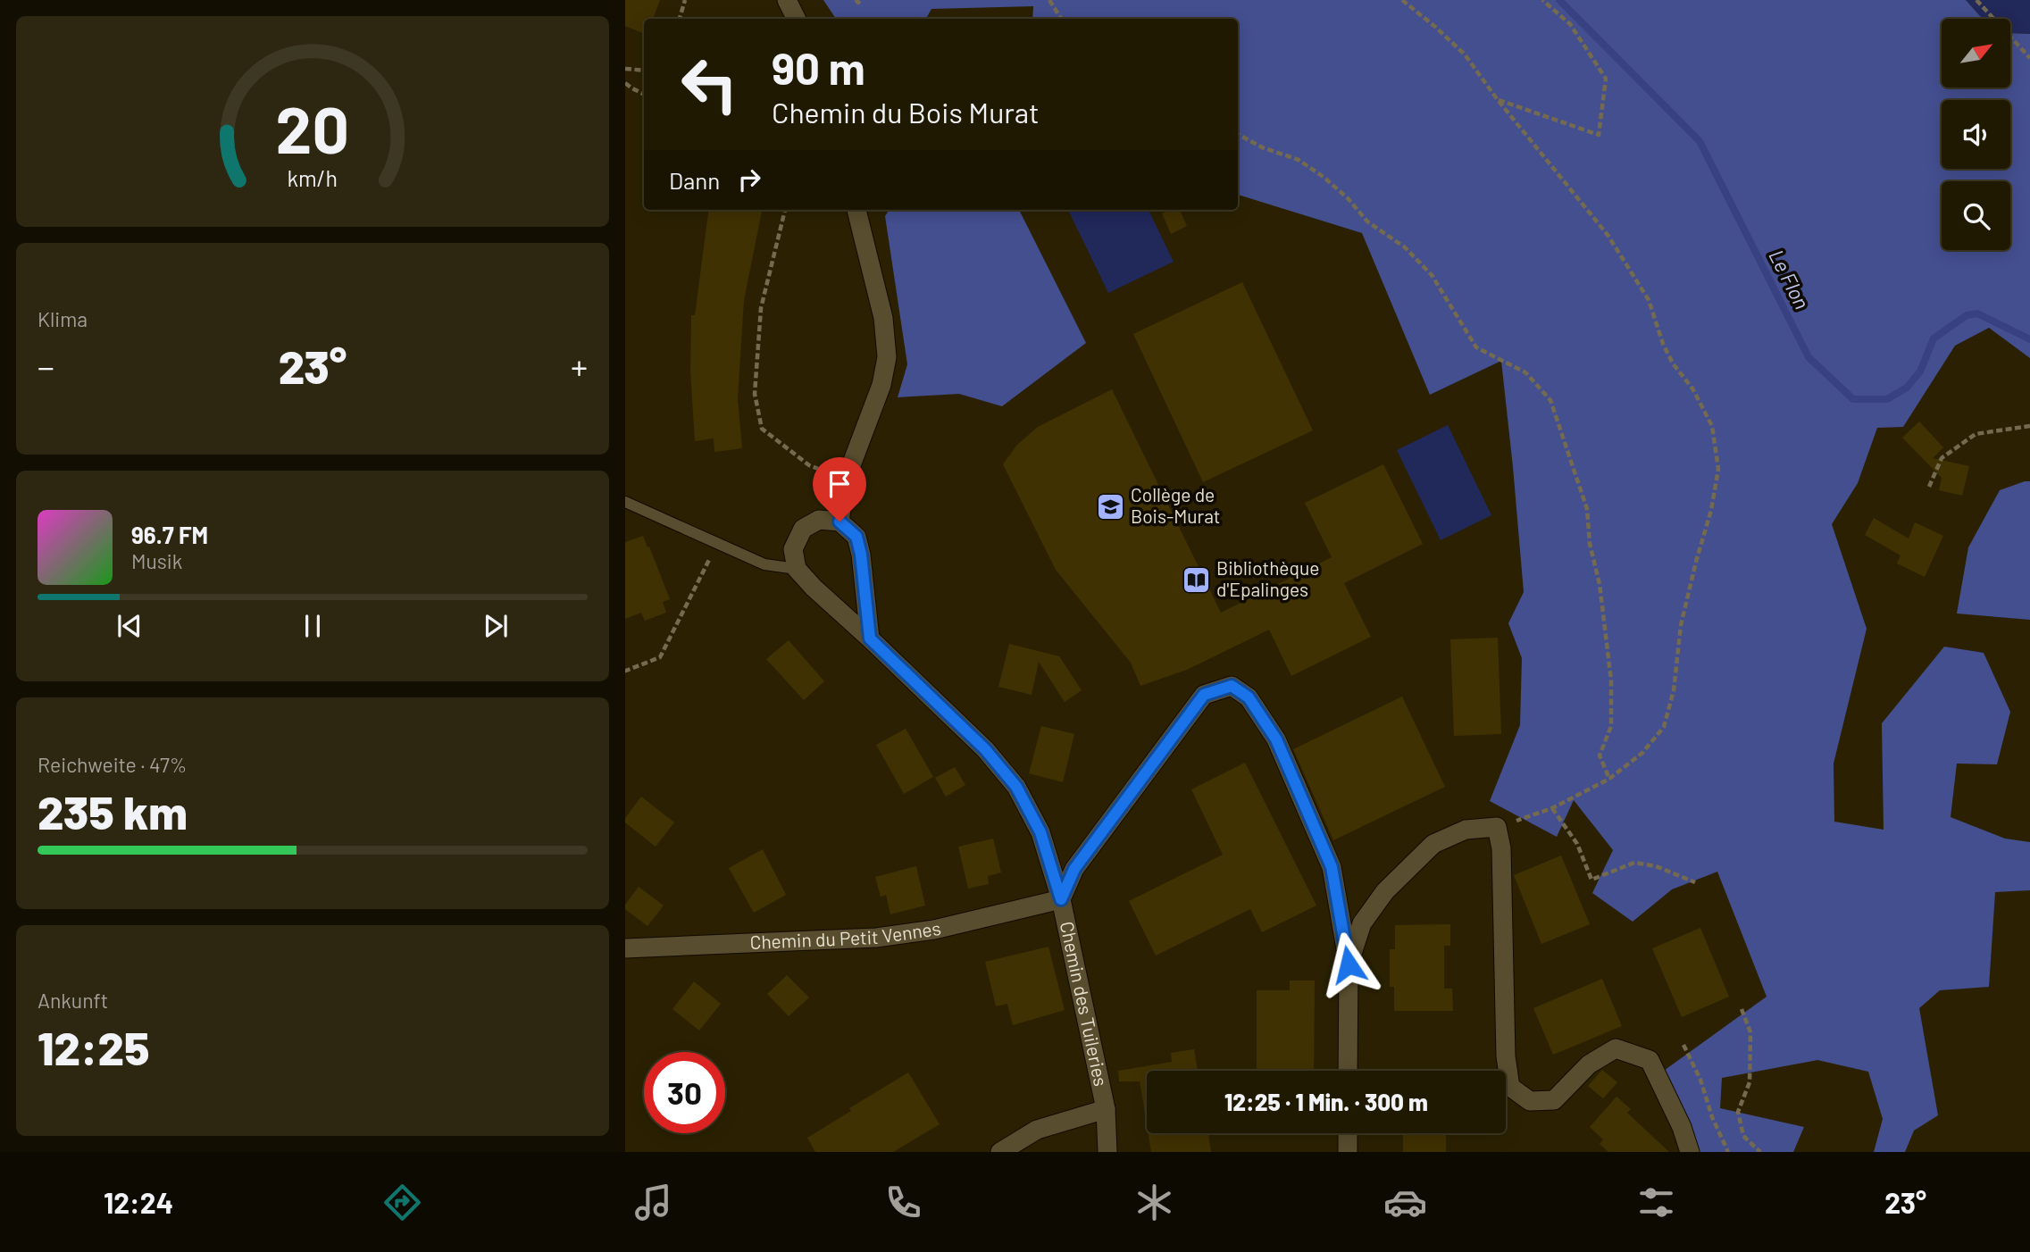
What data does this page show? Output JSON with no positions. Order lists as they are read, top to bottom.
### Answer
{
  "streets": {
    "street": ["Chemin du Petit Vennes", "Chemin des Tuileries"]
  },
  "crossings": [
    ["Chemin du Petit Vennes", "Chemin des Tuileries"]
  ],
  "water": ["Le Flon"],
  "places": {
    "school or university": ["Collège de Bois-Murat"],
    "library": ["Bibliothèque d'Epalinges"]
  },
  "north": "top right",
  "page": {
    "turn": ["90 m", "Chemin du Bois Murat"],
    "then": "Dann",
    "tile": [
      "Klima",
      ["Reichweite · 47%", "235 km"],
      ["Ankunft", "12:25"]
    ],
    "heat": ["−", "23°", "+"],
    "song": ["96.7 FM", "Musik"],
    "limit": "30",
    "trip": "12:25 · 1 Min. · 300 m",
    "tabs": ["12:24", "23°"],
    "gauge": ["20", "km/h"]
  }
}
